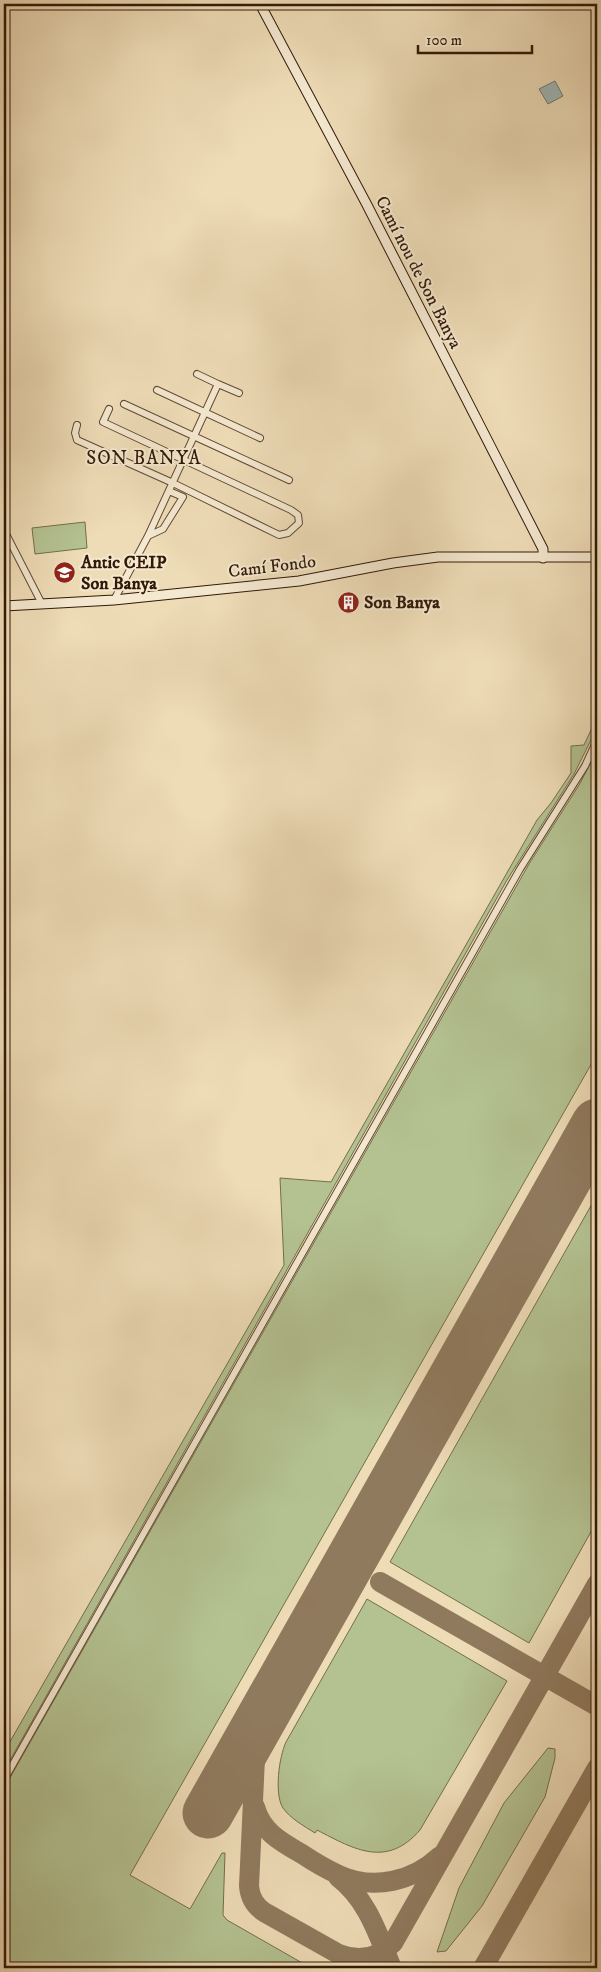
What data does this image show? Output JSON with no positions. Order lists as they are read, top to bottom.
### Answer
{
  "streets": {
    "street": ["Camí nou de Son Banya", "Camí Fondo"]
  },
  "crossings": [
    ["Camí nou de Son Banya", "Camí Fondo"]
  ],
  "districts": ["SON BANYA"],
  "places": {
    "school or university": ["Antic CEIP Son Banya"],
    "building": ["Son Banya"]
  },
  "scale_bar": "100 m"
}
